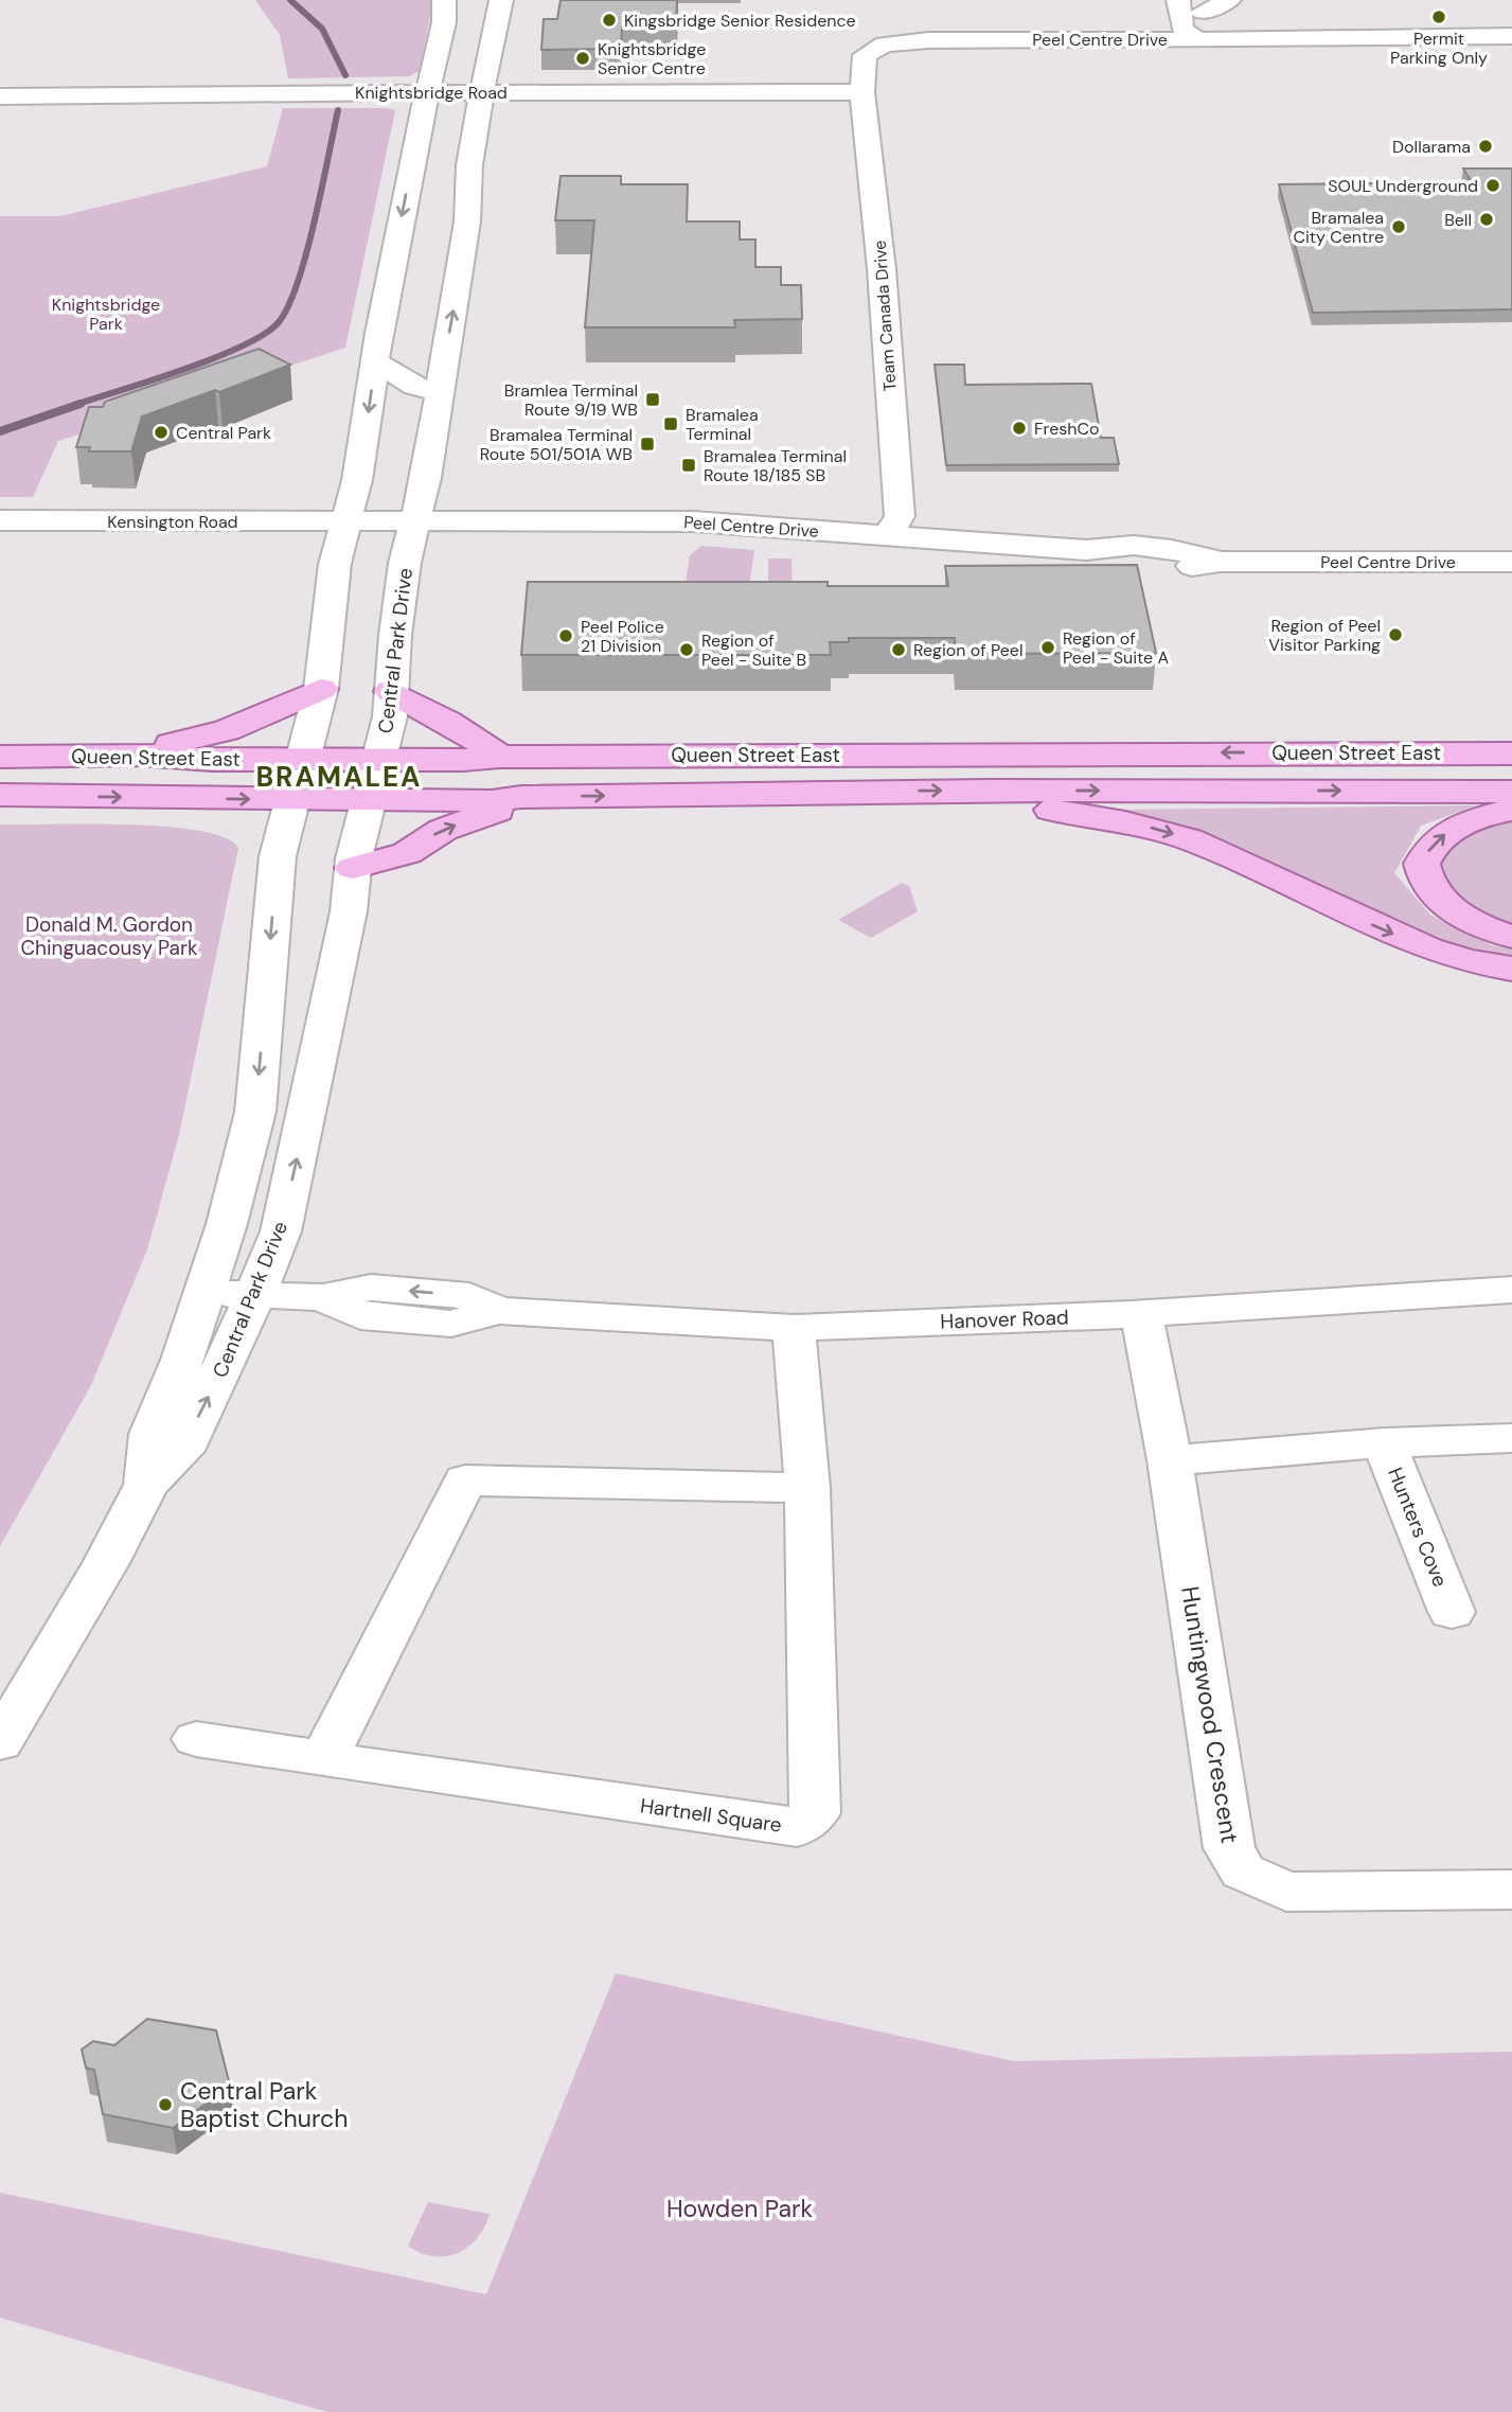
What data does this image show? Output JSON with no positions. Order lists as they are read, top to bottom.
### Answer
{
  "streets": {
    "main road": ["Queen Street East"],
    "street": [
      "Peel Centre Drive",
      "Knightsbridge Road",
      "Team Canada Drive",
      "Kensington Road",
      "Central Park Drive",
      "Hanover Road",
      "Hunters Cove",
      "Huntingwood Crescent",
      "Hartnell Square"
    ]
  },
  "crossings": [
    ["Peel Centre Drive", "Knightsbridge Road"],
    ["Peel Centre Drive", "Team Canada Drive"],
    ["Peel Centre Drive", "Kensington Road"],
    ["Peel Centre Drive", "Central Park Drive"],
    ["Knightsbridge Road", "Team Canada Drive"],
    ["Knightsbridge Road", "Central Park Drive"],
    ["Kensington Road", "Central Park Drive"],
    ["Central Park Drive", "Queen Street East"],
    ["Central Park Drive", "Hanover Road"],
    ["Hanover Road", "Huntingwood Crescent"],
    ["Hanover Road", "Hartnell Square"]
  ],
  "districts": ["BRAMALEA"],
  "parks": ["Knightsbridge Park", "Donald M. Gordon Chinguacousy Park", "Howden Park"],
  "places": {
    "other": [
      "Permit Parking Only",
      "Kingsbridge Senior Residence",
      "Knightsbridge Senior Centre",
      "Dollarama",
      "SOUL Underground",
      "Bell",
      "Bramalea City Centre",
      "FreshCo",
      "Central Park",
      "Region of Peel Visitor Parking",
      "Peel Police 21 Division",
      "Region of Peel - Suite A",
      "Region of Peel - Suite B",
      "Region of Peel",
      "Central Park Baptist Church"
    ],
    "transit": [
      "Bramlea Terminal Route 9/19 WB",
      "Bramalea Terminal",
      "Bramalea Terminal Route 501/501A WB",
      "Bramalea Terminal Route 18/185 SB"
    ]
  }
}
